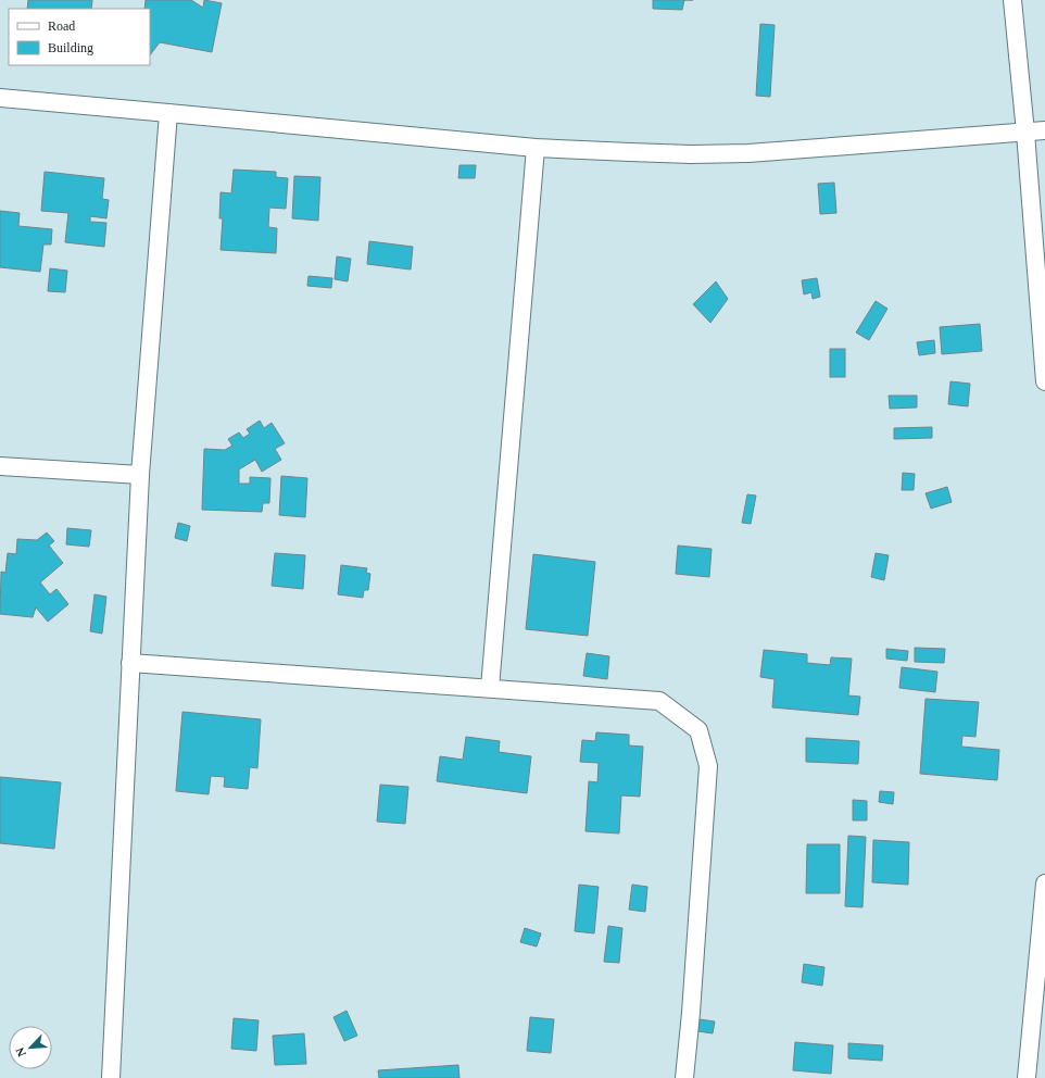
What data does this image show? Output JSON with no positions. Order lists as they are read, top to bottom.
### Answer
{
  "legend": ["Road", "Building"],
  "north": "bottom left"
}
